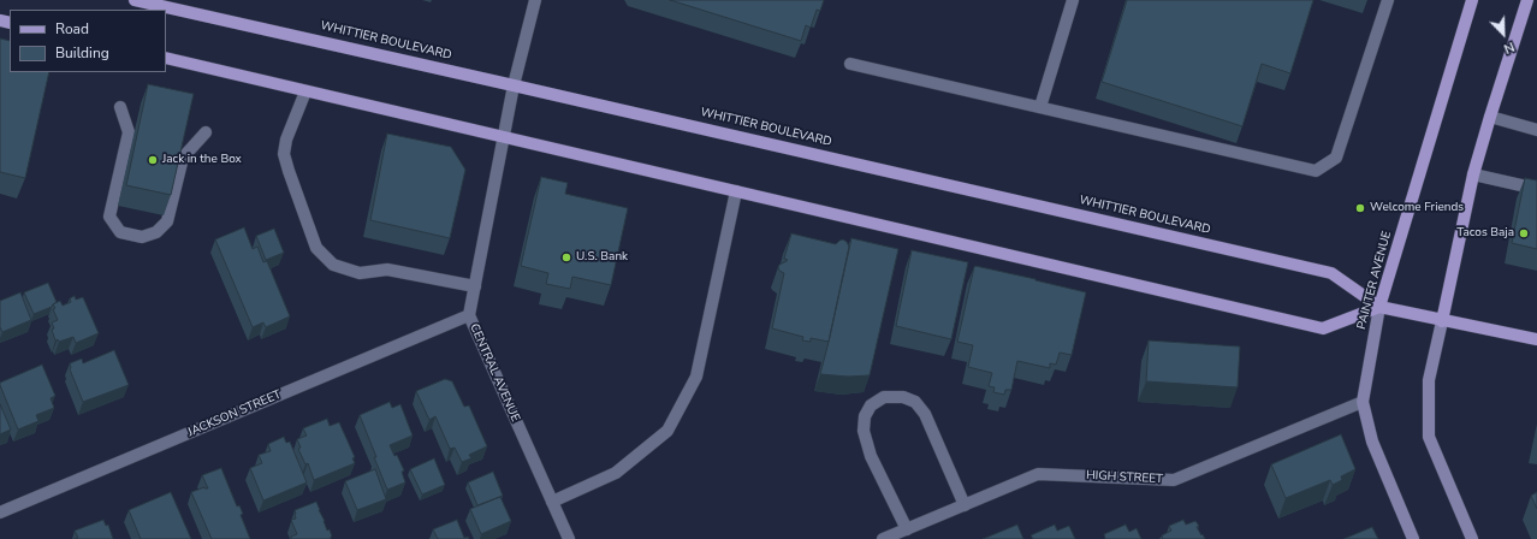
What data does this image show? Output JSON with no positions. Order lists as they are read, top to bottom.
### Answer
{
  "streets": {
    "main road": ["WHITTIER BOULEVARD", "PAINTER AVENUE"],
    "street": ["CENTRAL AVENUE", "JACKSON STREET", "HIGH STREET"]
  },
  "crossings": [
    ["WHITTIER BOULEVARD", "PAINTER AVENUE"],
    ["WHITTIER BOULEVARD", "CENTRAL AVENUE"],
    ["PAINTER AVENUE", "HIGH STREET"],
    ["CENTRAL AVENUE", "JACKSON STREET"]
  ],
  "places": [
    "Jack in the Box",
    "Welcome Friends",
    "Tacos Baja",
    "U.S. Bank"
  ],
  "legend": ["Road", "Building"],
  "north": "bottom right"
}
